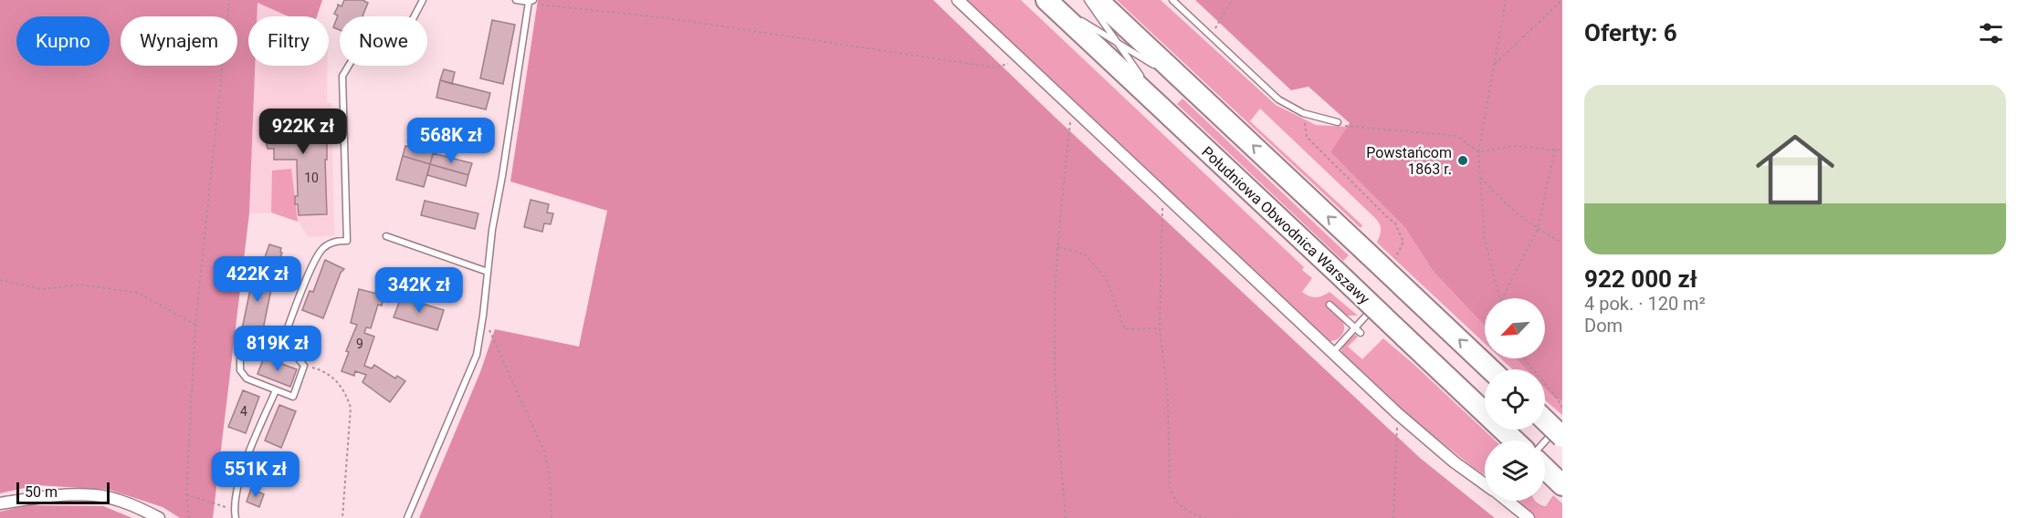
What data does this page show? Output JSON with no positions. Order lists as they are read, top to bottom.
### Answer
{
  "streets": {
    "highway": ["Południowa Obwodnica Warszawy"]
  },
  "places": ["Powstańcom 1863 r."],
  "house_numbers": ["10", "9", "4"],
  "scale_bar": "50 m",
  "north": "bottom left",
  "page": {
    "heading": "Oferty: 6",
    "chip": [
      "Kupno",
      "Wynajem",
      "Filtry",
      "Nowe"
    ],
    "list": [
      {
        "name": "922 000 zł",
        "note": "4 pok. · 120 m² · Dom"
      }
    ],
    "price": [
      "922K zł",
      "568K zł",
      "422K zł",
      "342K zł",
      "819K zł",
      "551K zł"
    ],
    "scale": "50 m"
  }
}
